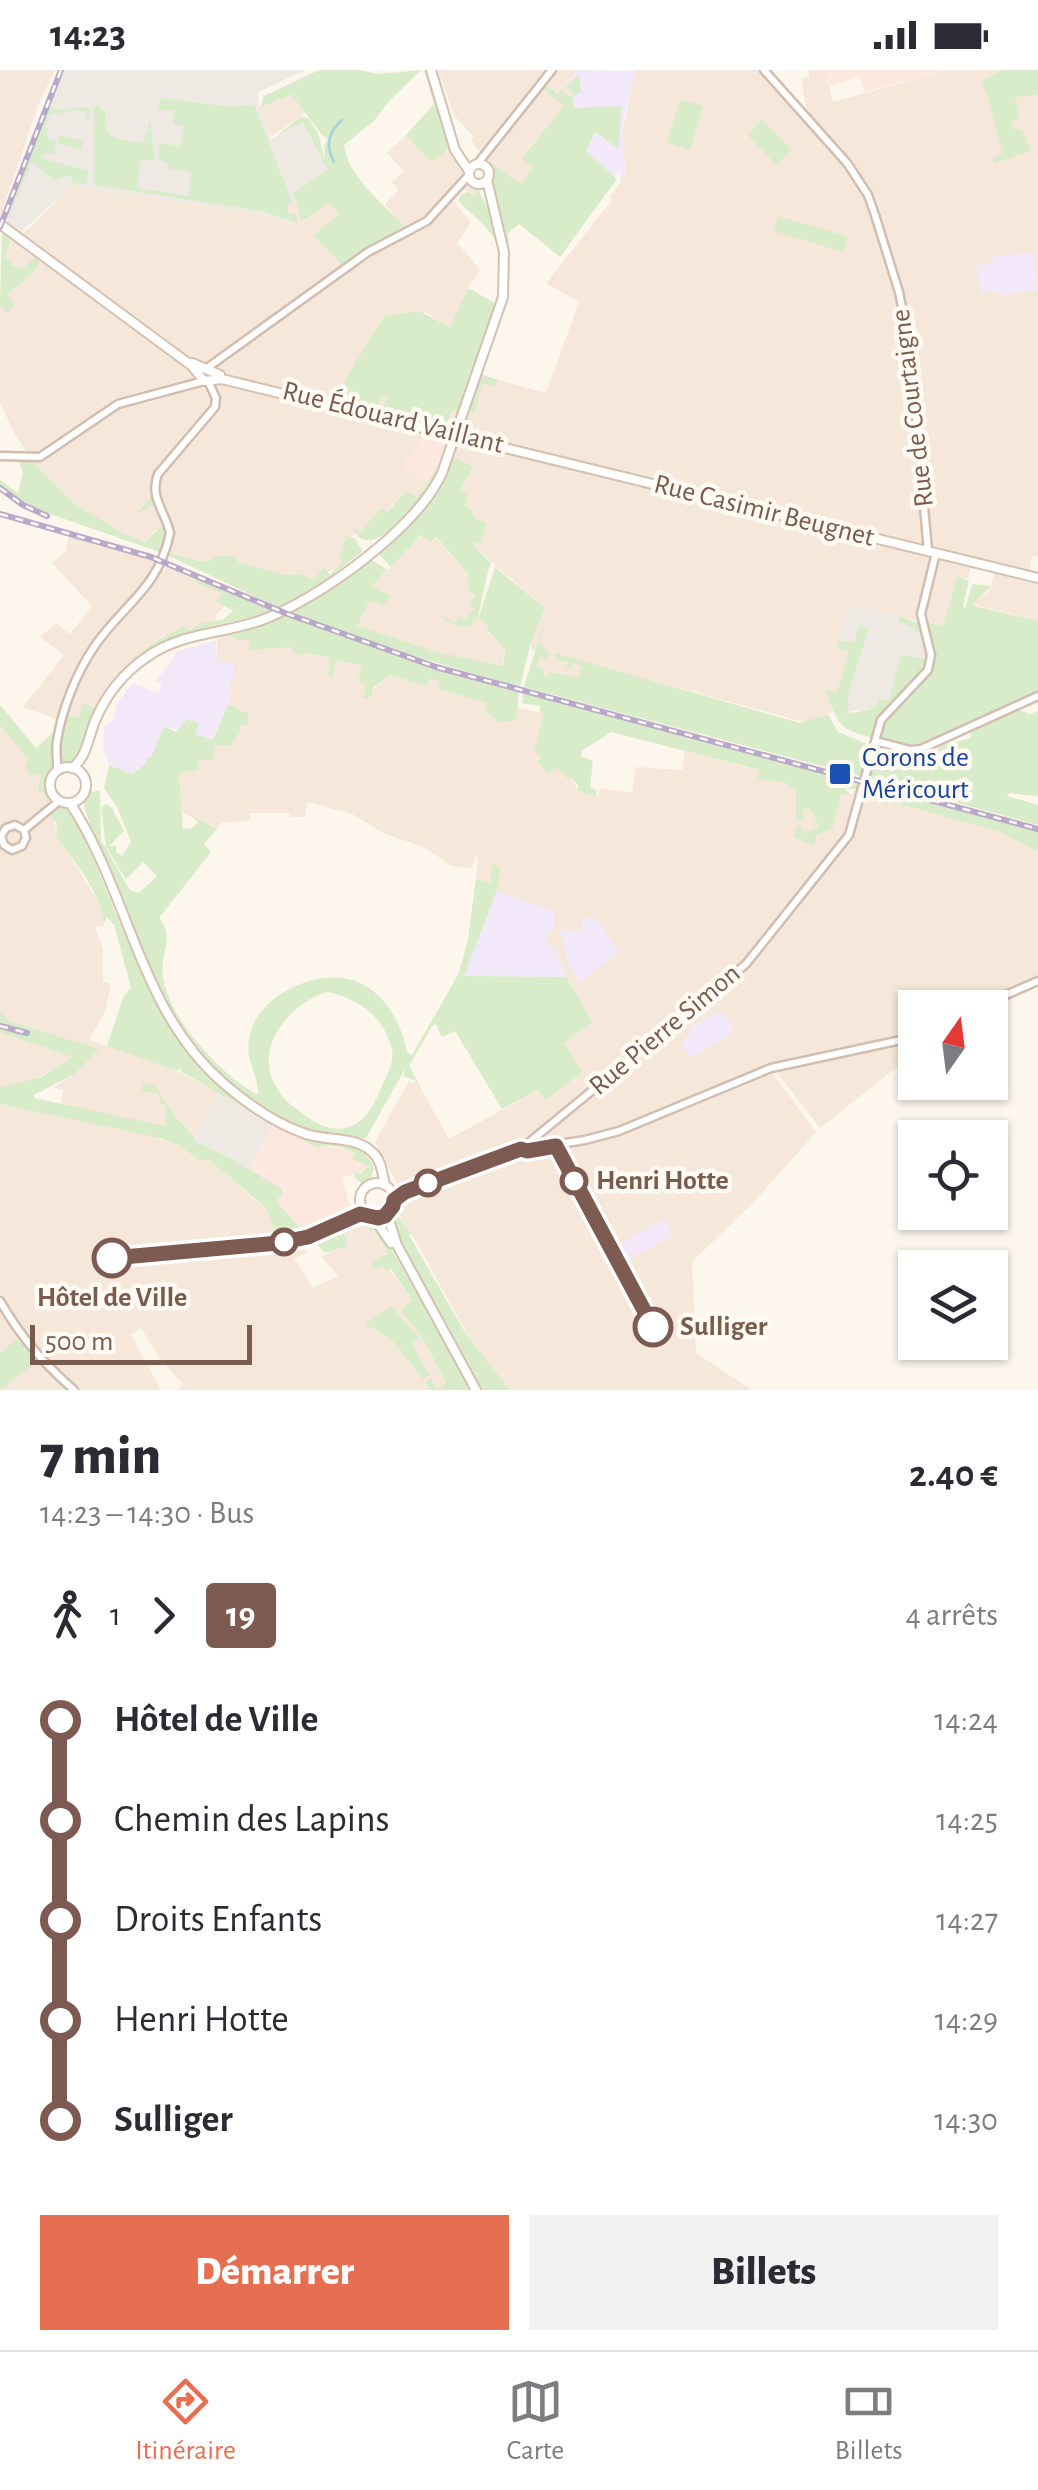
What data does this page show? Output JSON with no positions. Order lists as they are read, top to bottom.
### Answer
{
  "streets": {
    "main road": ["Rue Édouard Vaillant", "Rue Casimir Beugnet"],
    "street": ["Rue de Courtaigne", "Rue Pierre Simon"]
  },
  "crossings": [
    ["Rue de Courtaigne", "Rue Casimir Beugnet"],
    ["Rue de Courtaigne", "Rue Pierre Simon"],
    ["Rue Édouard Vaillant", "Rue Casimir Beugnet"]
  ],
  "places": {
    "transit": ["Corons de Méricourt"],
    "other": ["Henri Hotte", "Hôtel de Ville", "Sulliger"]
  },
  "lines": ["bus line 19"],
  "scale_bar": "500 m",
  "north": "top",
  "page": {
    "status": "14:23",
    "scale": "500 m",
    "heading": ["7 min", "14:23 – 14:30 · Bus", "2.40 €"],
    "legs": ["1", "19", "4 arrêts"],
    "list": [
      {
        "name": "Hôtel de Ville",
        "value": "14:24"
      },
      {
        "name": "Chemin des Lapins",
        "value": "14:25"
      },
      {
        "name": "Droits Enfants",
        "value": "14:27"
      },
      {
        "name": "Henri Hotte",
        "value": "14:29"
      },
      {
        "name": "Sulliger",
        "value": "14:30"
      }
    ],
    "buttons": ["Démarrer", "Billets"],
    "tabs": ["Itinéraire", "Carte", "Billets"]
  }
}
